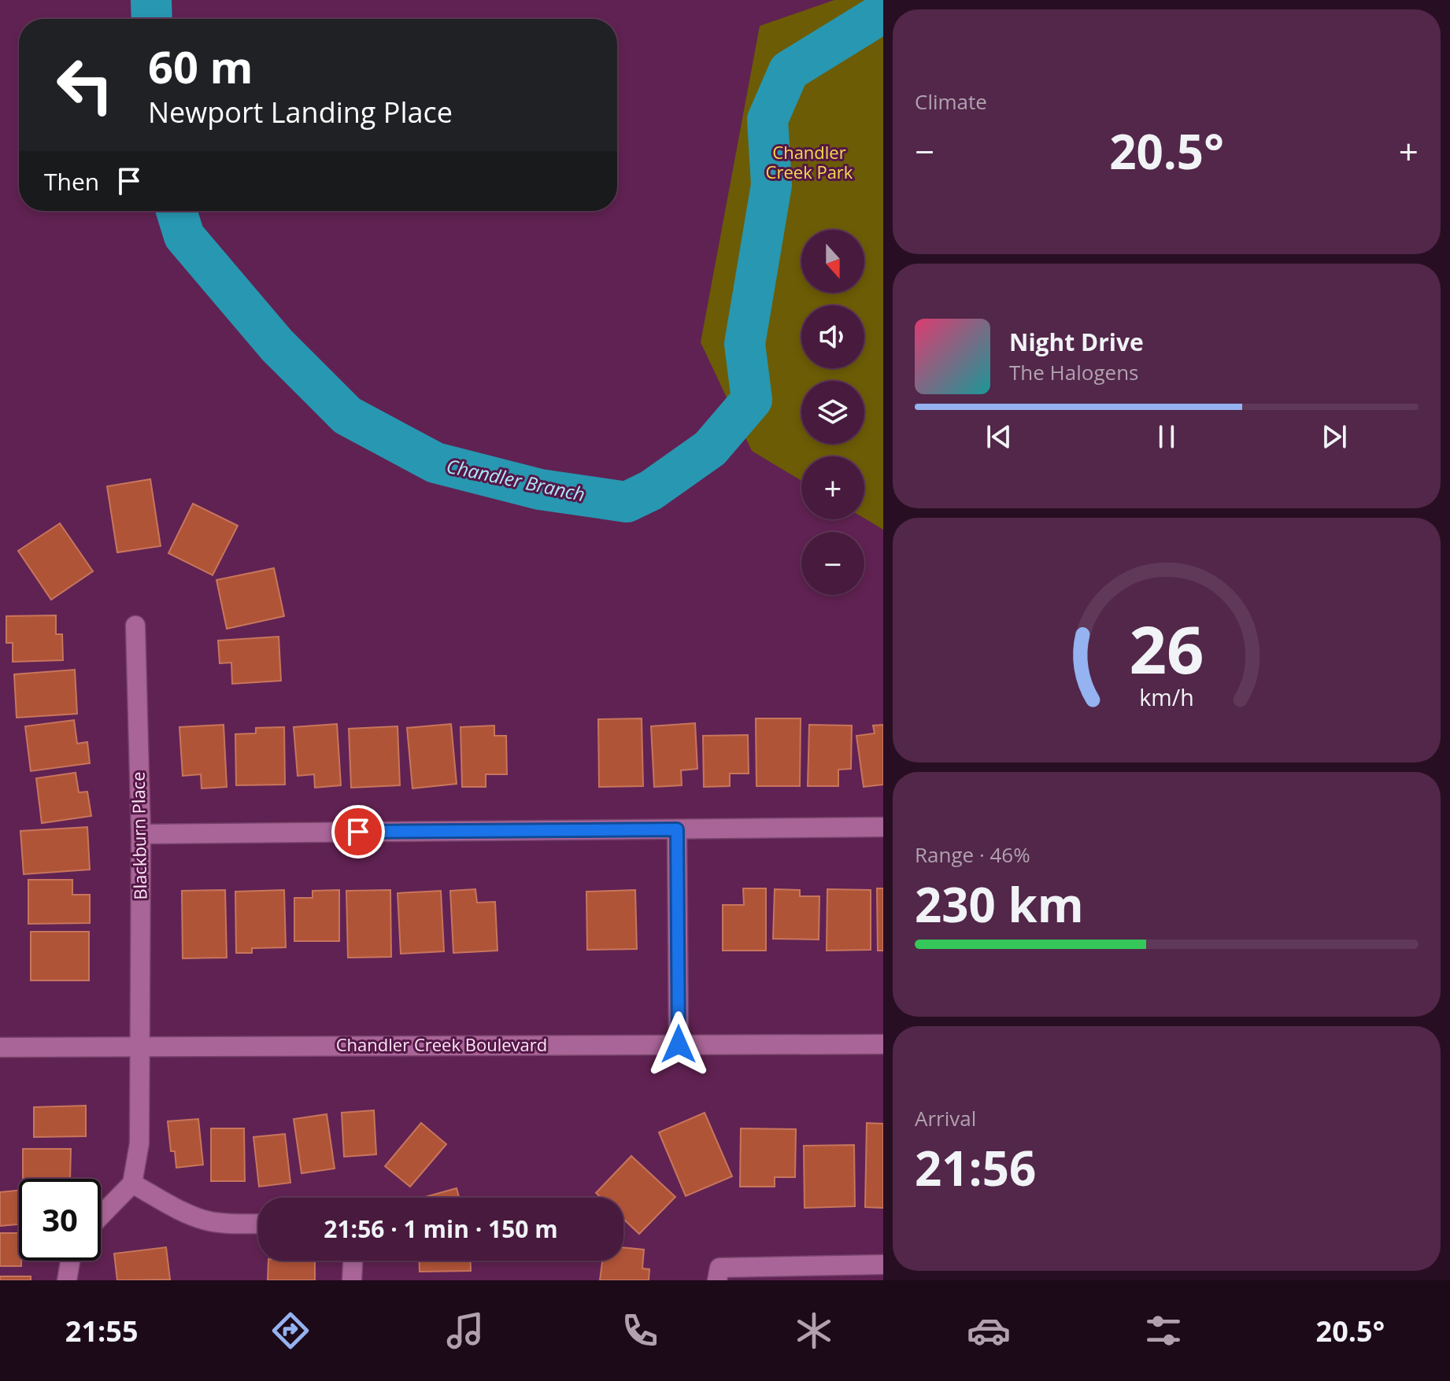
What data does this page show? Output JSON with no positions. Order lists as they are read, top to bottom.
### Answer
{
  "streets": {
    "street": ["Blackburn Place", "Chandler Creek Boulevard"]
  },
  "crossings": [
    ["Blackburn Place", "Chandler Creek Boulevard"]
  ],
  "water": ["Chandler Branch"],
  "parks": ["Chandler Creek Park"],
  "north": "bottom",
  "page": {
    "tile": [
      "Climate",
      ["Range · 46%", "230 km"],
      ["Arrival", "21:56"]
    ],
    "turn": ["60 m", "Newport Landing Place"],
    "heat": ["−", "20.5°", "+"],
    "then": "Then",
    "map_buttons": ["+", "−"],
    "song": ["Night Drive", "The Halogens"],
    "limit": "30",
    "trip": "21:56 · 1 min · 150 m",
    "tabs": ["21:55", "20.5°"],
    "gauge": ["26", "km/h"]
  }
}
